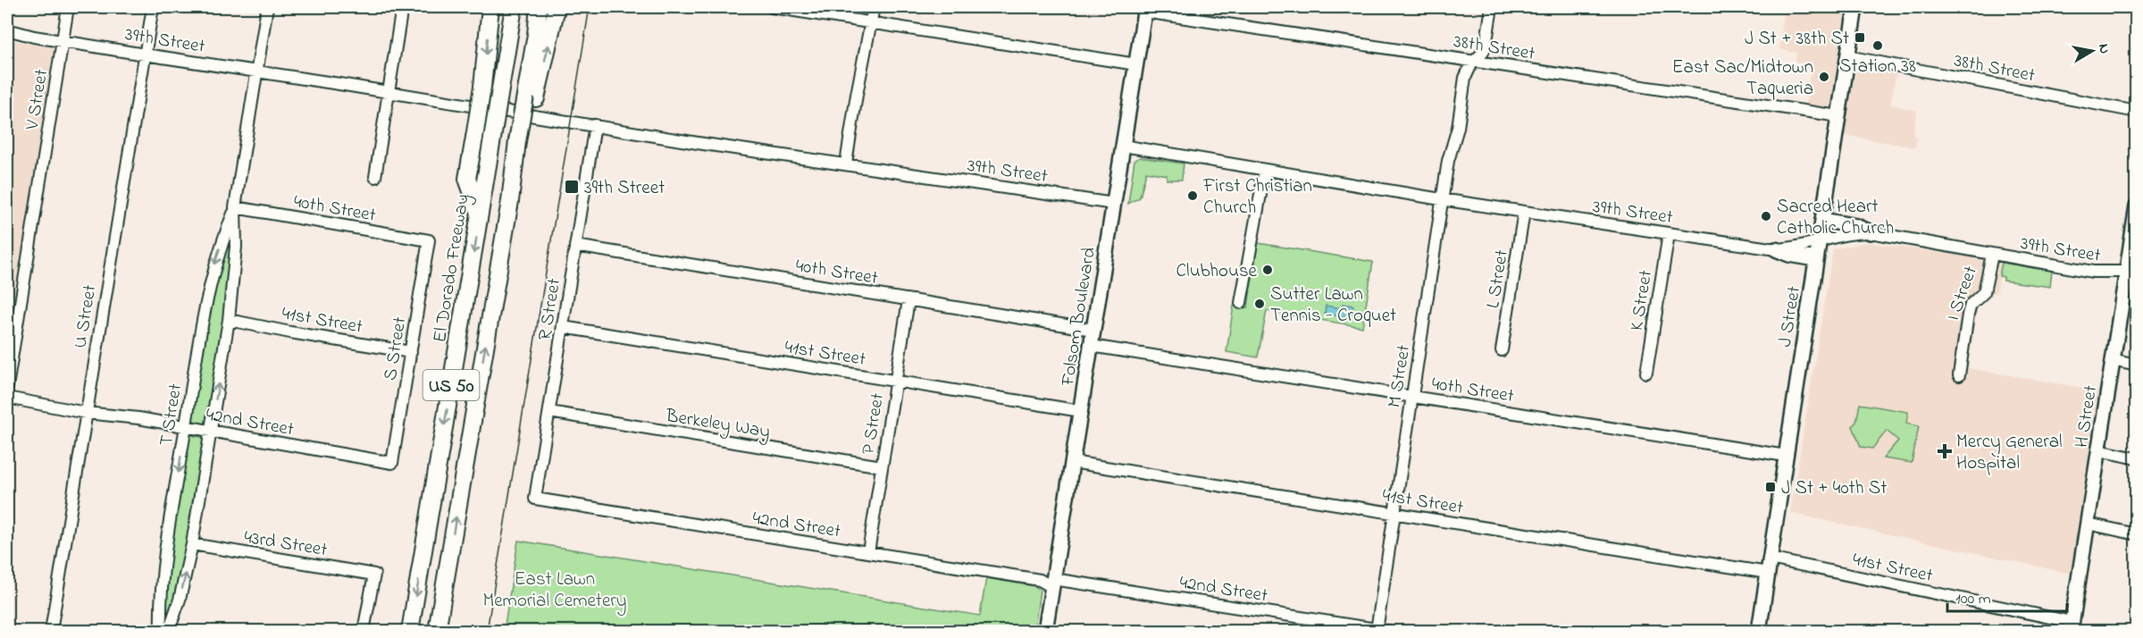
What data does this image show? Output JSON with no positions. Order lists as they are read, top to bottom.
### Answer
{
  "streets": {
    "highway": ["El Dorado Freeway", "US 50"],
    "main road": ["Folsom Boulevard", "J Street", "H Street"],
    "street": [
      "39th Street",
      "38th Street",
      "V Street",
      "40th Street",
      "L Street",
      "I Street",
      "K Street",
      "R Street",
      "U Street",
      "41st Street",
      "S Street",
      "M Street",
      "T Street",
      "42nd Street",
      "Berkeley Way",
      "P Street",
      "43rd Street"
    ]
  },
  "crossings": [
    ["39th Street", "V Street"],
    ["39th Street", "L Street"],
    ["39th Street", "I Street"],
    ["39th Street", "K Street"],
    ["39th Street", "R Street"],
    ["39th Street", "U Street"],
    ["39th Street", "Folsom Boulevard"],
    ["39th Street", "J Street"],
    ["39th Street", "M Street"],
    ["39th Street", "T Street"],
    ["39th Street", "H Street"],
    ["38th Street", "Folsom Boulevard"],
    ["38th Street", "J Street"],
    ["38th Street", "M Street"],
    ["40th Street", "R Street"],
    ["40th Street", "Folsom Boulevard"],
    ["40th Street", "J Street"],
    ["40th Street", "S Street"],
    ["40th Street", "M Street"],
    ["40th Street", "T Street"],
    ["40th Street", "P Street"],
    ["R Street", "41st Street"],
    ["R Street", "42nd Street"],
    ["R Street", "Berkeley Way"],
    ["U Street", "42nd Street"],
    ["Folsom Boulevard", "41st Street"],
    ["Folsom Boulevard", "42nd Street"],
    ["J Street", "41st Street"],
    ["41st Street", "S Street"],
    ["41st Street", "M Street"],
    ["41st Street", "T Street"],
    ["41st Street", "H Street"],
    ["41st Street", "P Street"],
    ["S Street", "42nd Street"],
    ["M Street", "42nd Street"],
    ["T Street", "42nd Street"],
    ["T Street", "43rd Street"],
    ["42nd Street", "P Street"],
    ["Berkeley Way", "P Street"]
  ],
  "parks": ["East Lawn Memorial Cemetery"],
  "places": {
    "transit": ["J St + 38th St", "39th Street", "J St + 40th St"],
    "other": [
      "Station 38",
      "East Sac/Midtown Taqueria",
      "First Christian Church",
      "Sacred Heart Catholic Church",
      "Clubhouse",
      "Sutter Lawn Tennis - Croquet"
    ],
    "health": ["Mercy General Hospital"]
  },
  "scale_bar": "100 m",
  "north": "right"
}
